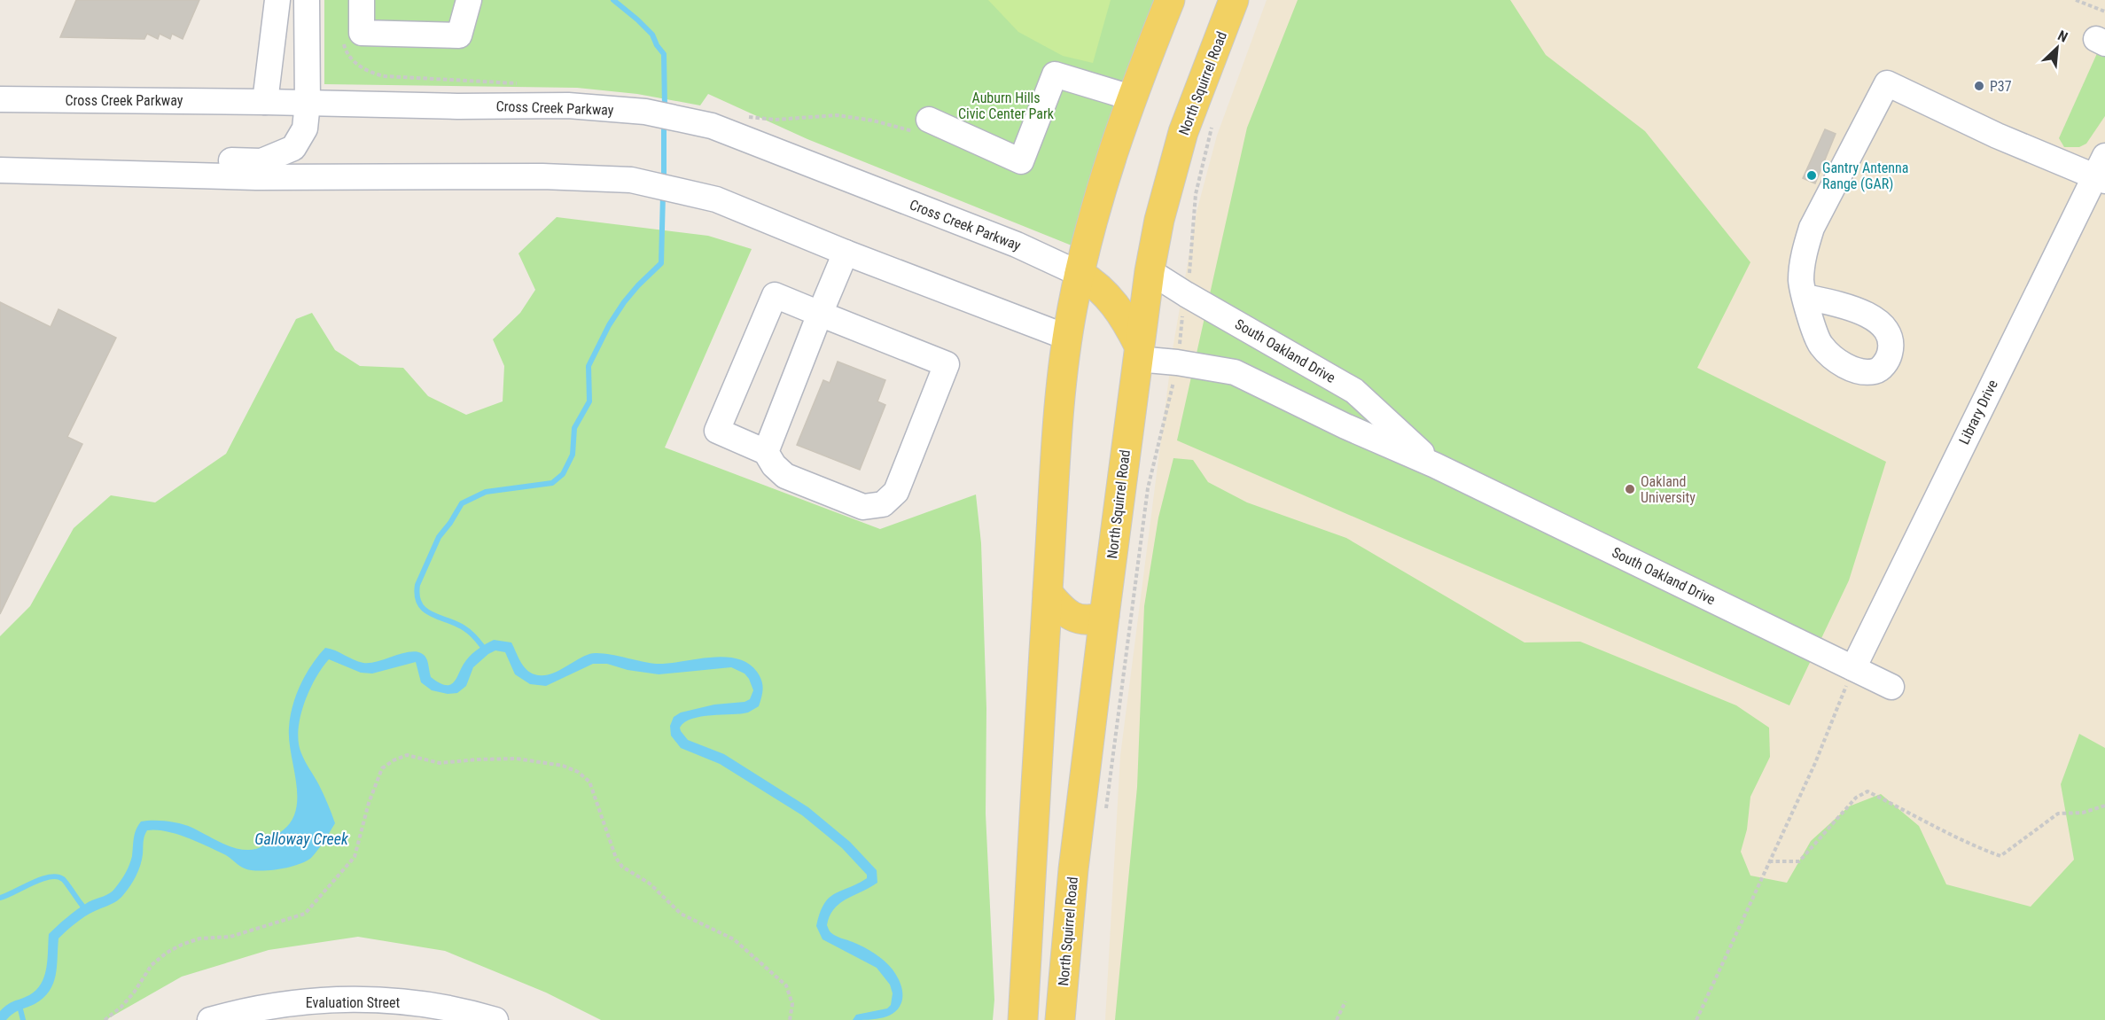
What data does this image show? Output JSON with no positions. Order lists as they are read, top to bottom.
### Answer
{
  "streets": {
    "main road": ["North Squirrel Road"],
    "street": [
      "Cross Creek Parkway",
      "South Oakland Drive",
      "Library Drive",
      "Evaluation Street"
    ]
  },
  "crossings": [
    ["North Squirrel Road", "South Oakland Drive"],
    ["South Oakland Drive", "Library Drive"]
  ],
  "water": ["Galloway Creek"],
  "parks": ["Auburn Hills Civic Center Park"],
  "places": ["P37", "Gantry Antenna Range (GAR)", "Oakland University"],
  "north": "top right"
}
